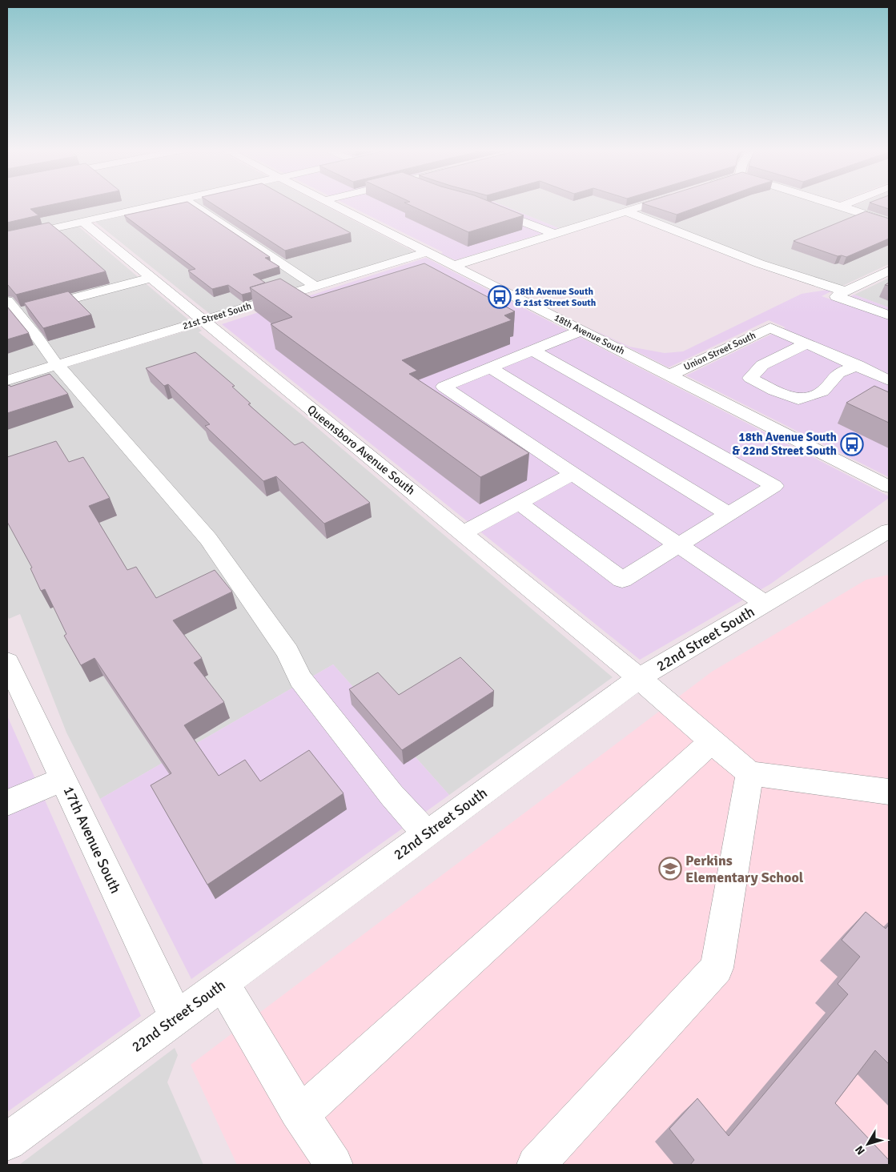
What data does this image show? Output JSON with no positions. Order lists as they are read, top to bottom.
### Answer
{
  "streets": {
    "street": [
      "21st Street South",
      "18th Avenue South",
      "Union Street South",
      "Queensboro Avenue South",
      "22nd Street South",
      "17th Avenue South"
    ]
  },
  "crossings": [
    ["21st Street South", "18th Avenue South"],
    ["21st Street South", "Queensboro Avenue South"],
    ["18th Avenue South", "Union Street South"],
    ["Queensboro Avenue South", "22nd Street South"],
    ["22nd Street South", "17th Avenue South"]
  ],
  "places": {
    "bus stop": ["18th Avenue South & 21st Street South", "18th Avenue South & 22nd Street South"],
    "school or university": ["Perkins Elementary School"]
  },
  "north": "bottom left"
}
